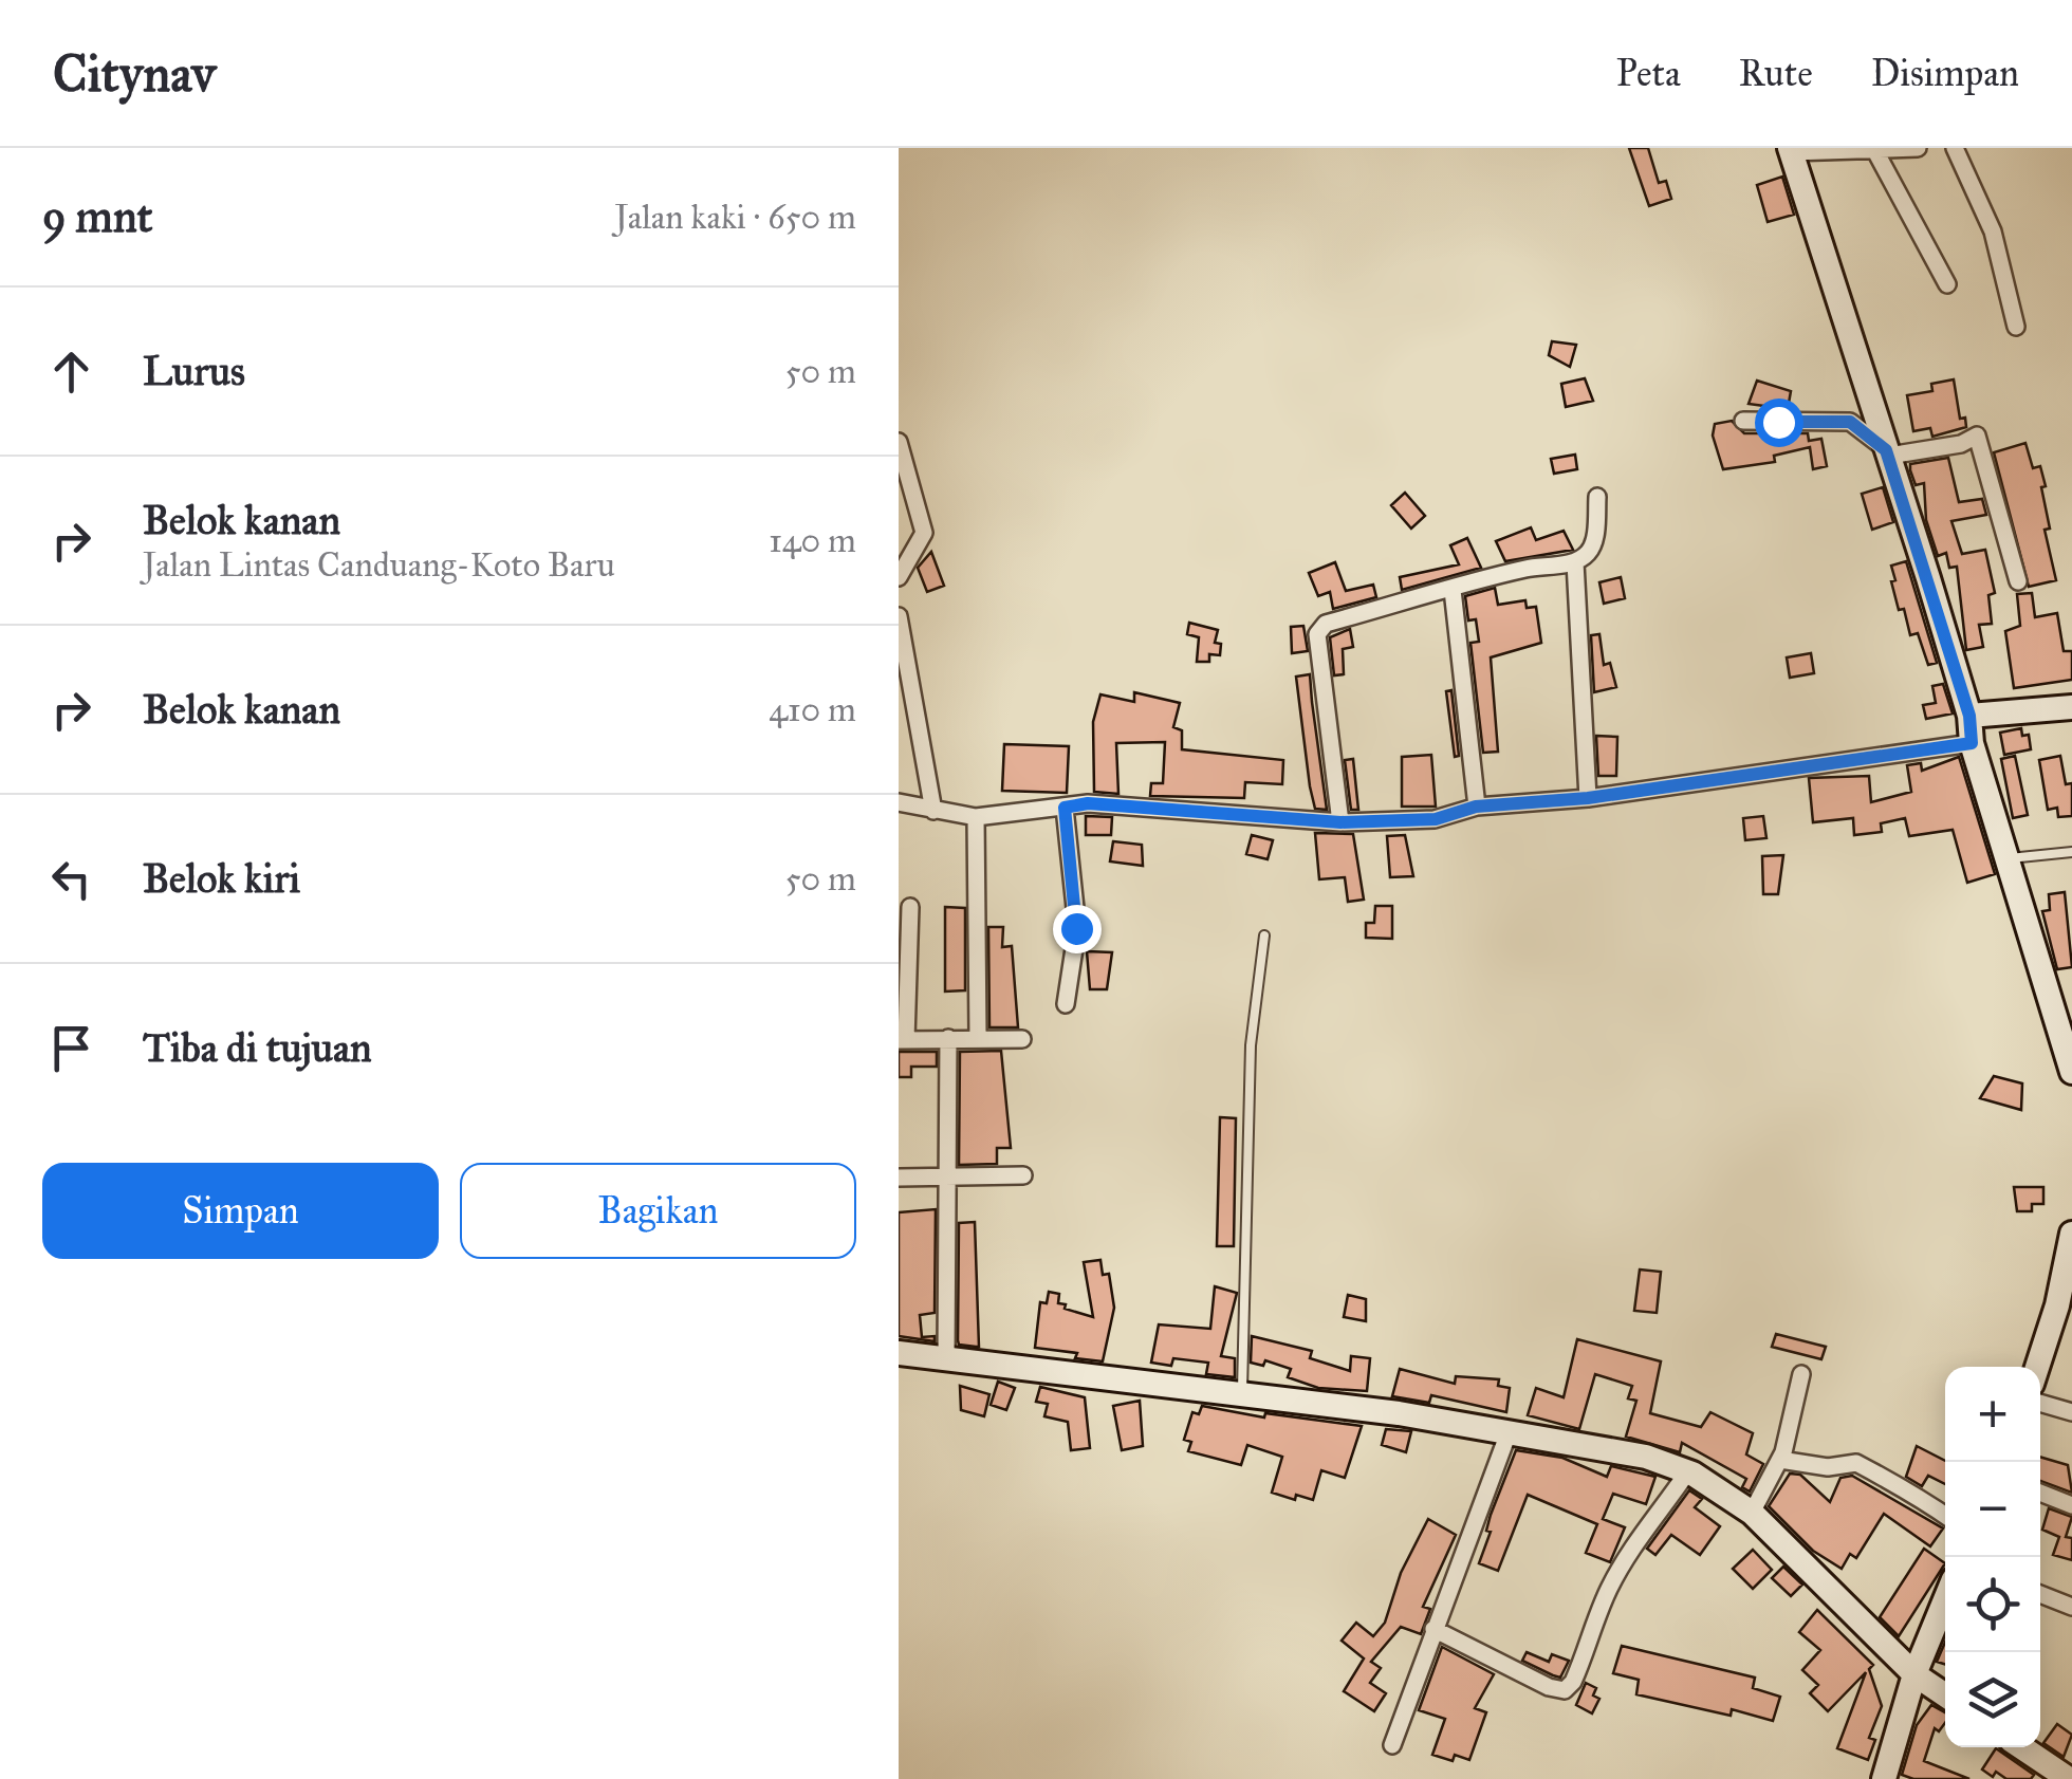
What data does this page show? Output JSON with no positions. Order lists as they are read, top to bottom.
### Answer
{
  "page": {
    "header": "Citynav",
    "nav": ["Peta", "Rute", "Disimpan"],
    "heading": ["9 mnt", "Jalan kaki · 650 m"],
    "list": [
      ["Lurus", "50 m"],
      ["Belok kanan", "Jalan Lintas Canduang-Koto Baru", "140 m"],
      ["Belok kanan", "410 m"],
      ["Belok kiri", "50 m"],
      "Tiba di tujuan"
    ],
    "buttons": ["Simpan", "Bagikan"],
    "map_buttons": ["+", "−"]
  }
}
